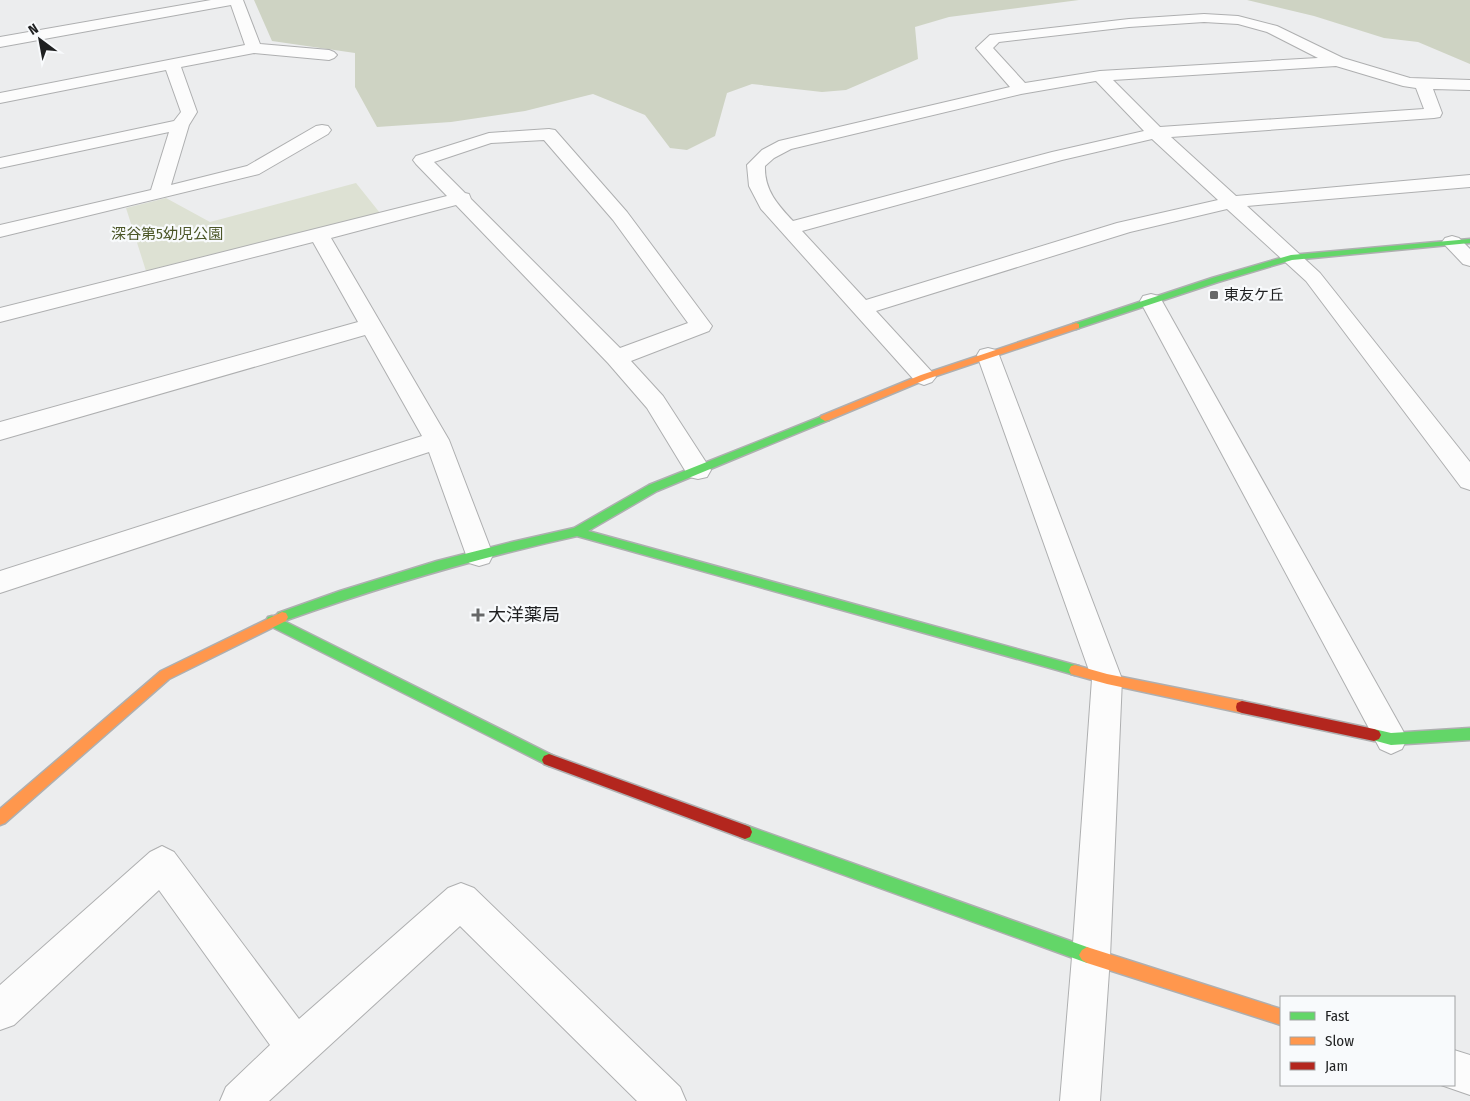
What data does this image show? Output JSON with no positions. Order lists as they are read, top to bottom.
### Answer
{
  "parks": ["深谷第5幼児公園"],
  "places": {
    "transit": ["東友ケ丘"],
    "health": ["大洋薬局"]
  },
  "legend": ["Fast", "Slow", "Jam"],
  "north": "top left"
}
